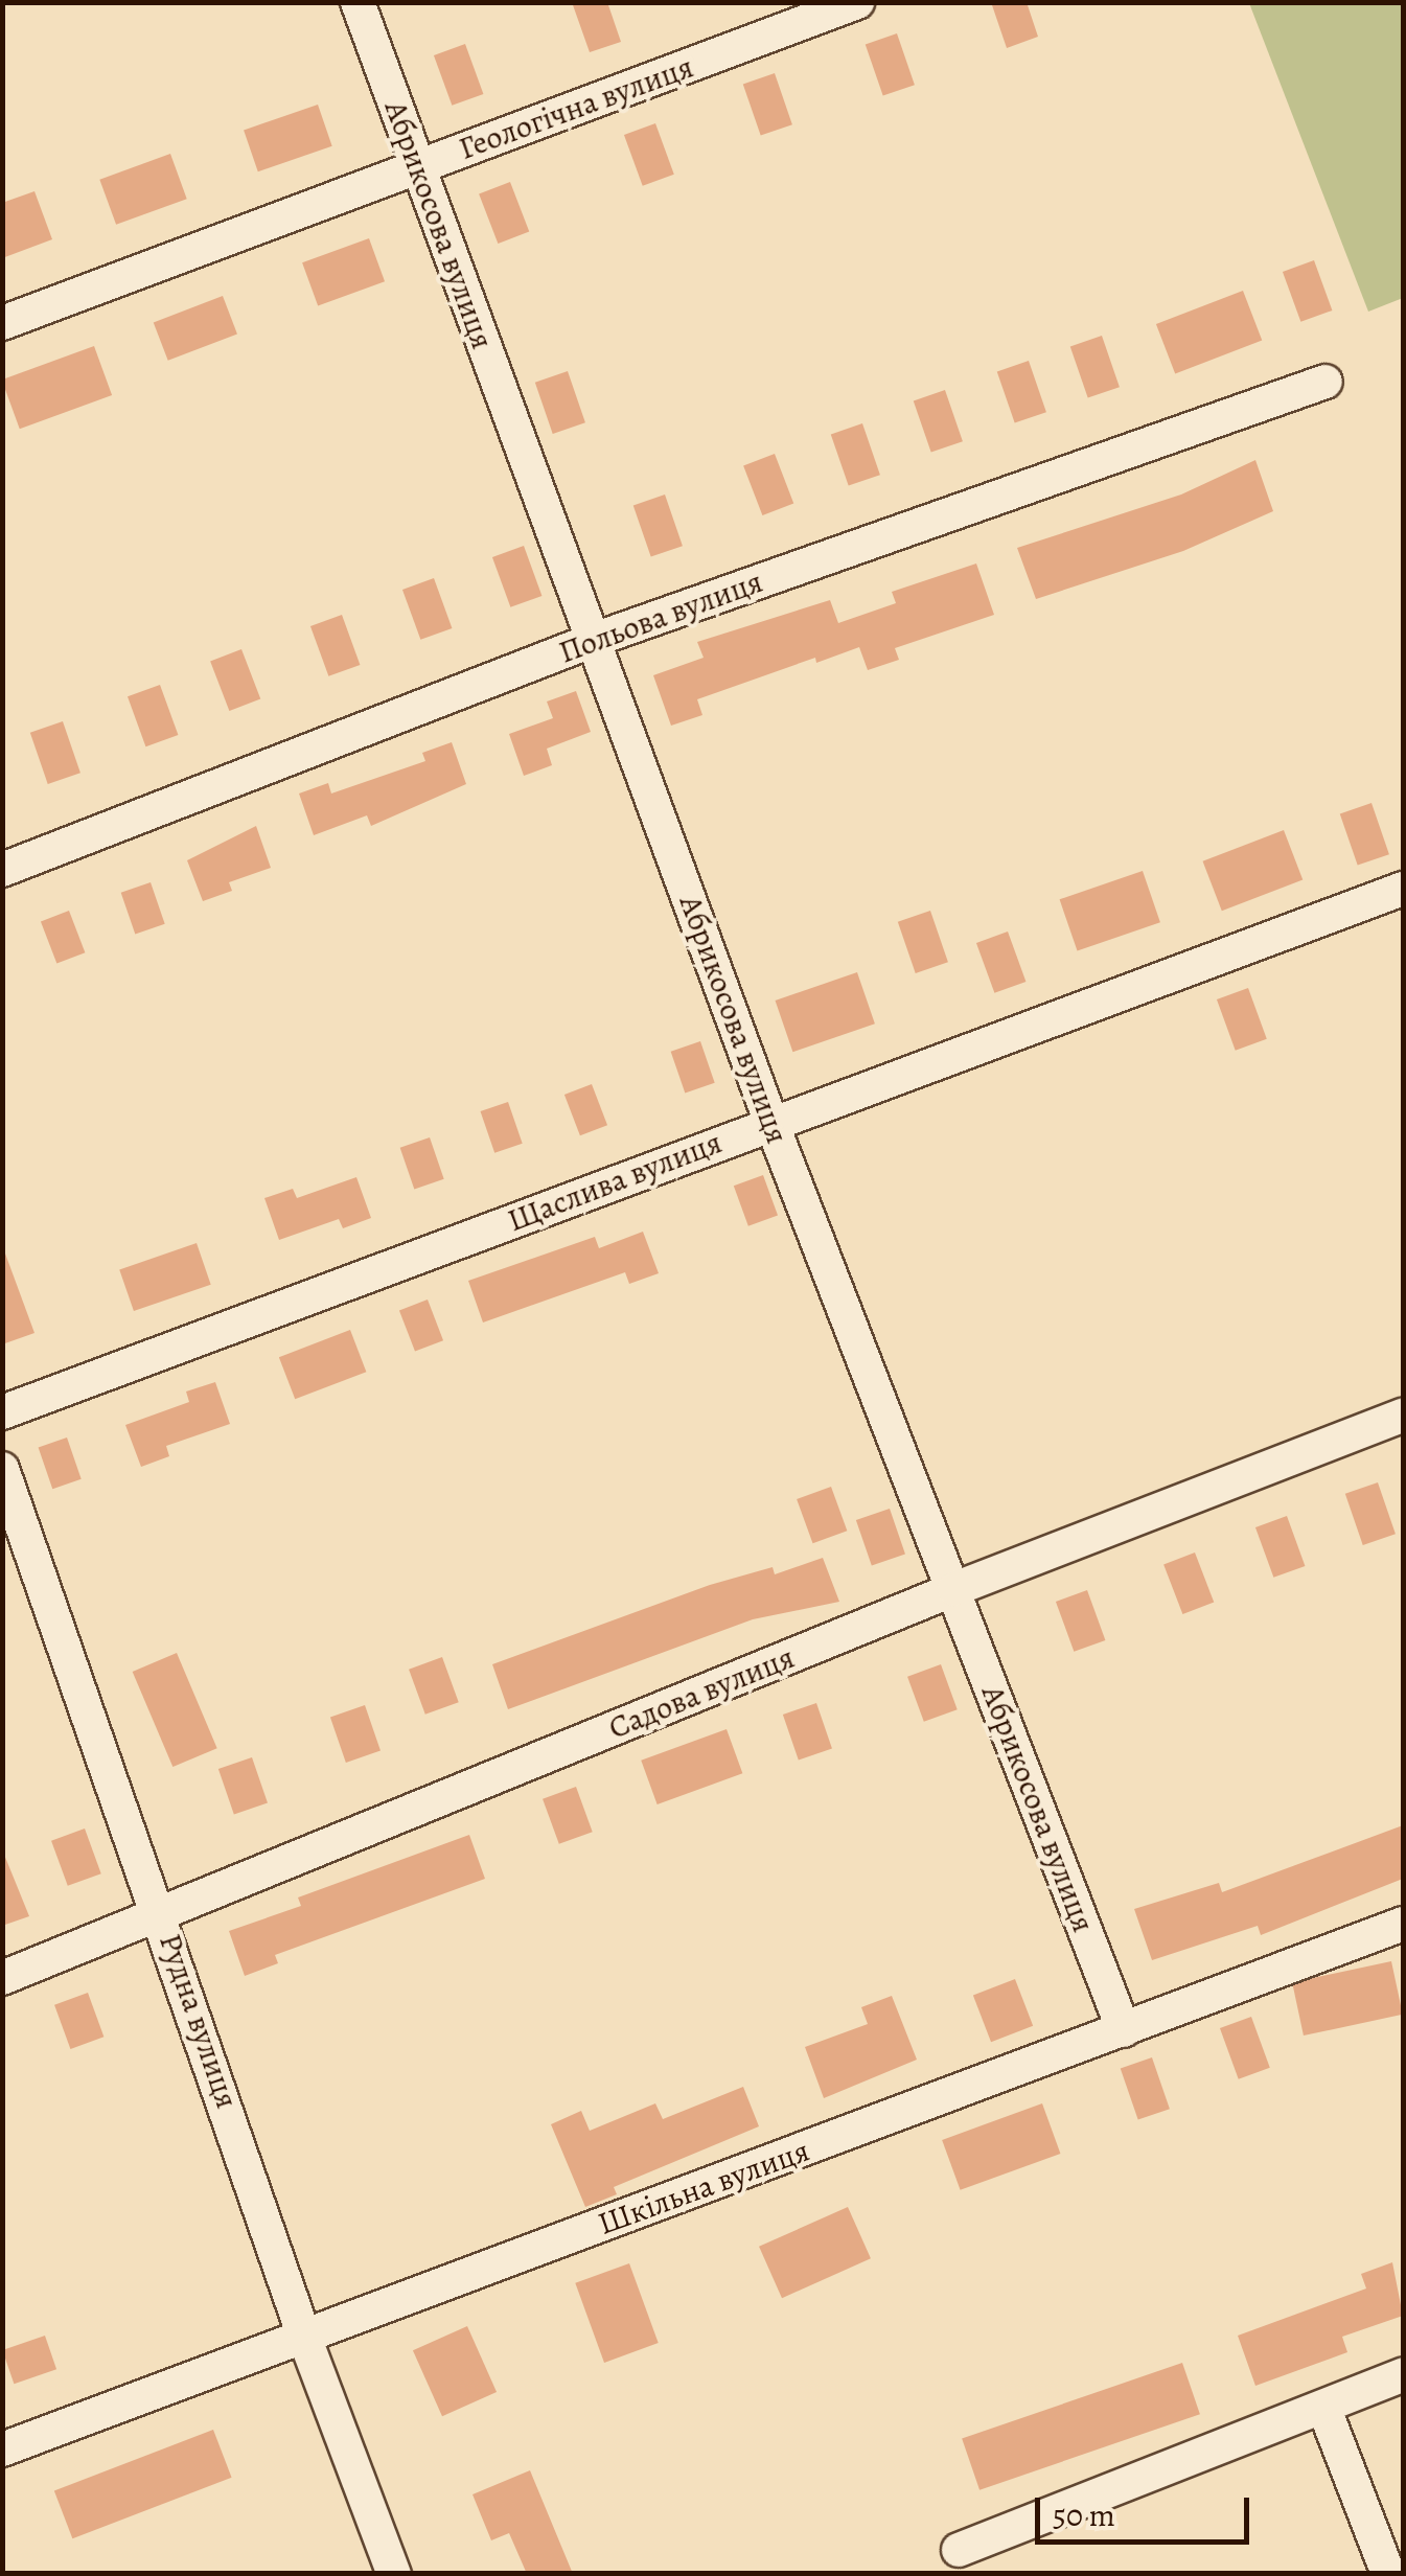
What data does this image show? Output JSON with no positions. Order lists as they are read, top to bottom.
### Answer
{
  "streets": {
    "street": [
      "Геологічна вулиця",
      "Абрикосова вулиця",
      "Польова вулиця",
      "Щаслива вулиця",
      "Садова вулиця",
      "Рудна вулиця",
      "Шкільна вулиця"
    ]
  },
  "crossings": [
    ["Геологічна вулиця", "Абрикосова вулиця"],
    ["Абрикосова вулиця", "Польова вулиця"],
    ["Абрикосова вулиця", "Щаслива вулиця"],
    ["Абрикосова вулиця", "Садова вулиця"],
    ["Абрикосова вулиця", "Шкільна вулиця"],
    ["Садова вулиця", "Рудна вулиця"],
    ["Рудна вулиця", "Шкільна вулиця"]
  ],
  "scale_bar": "50 m"
}
